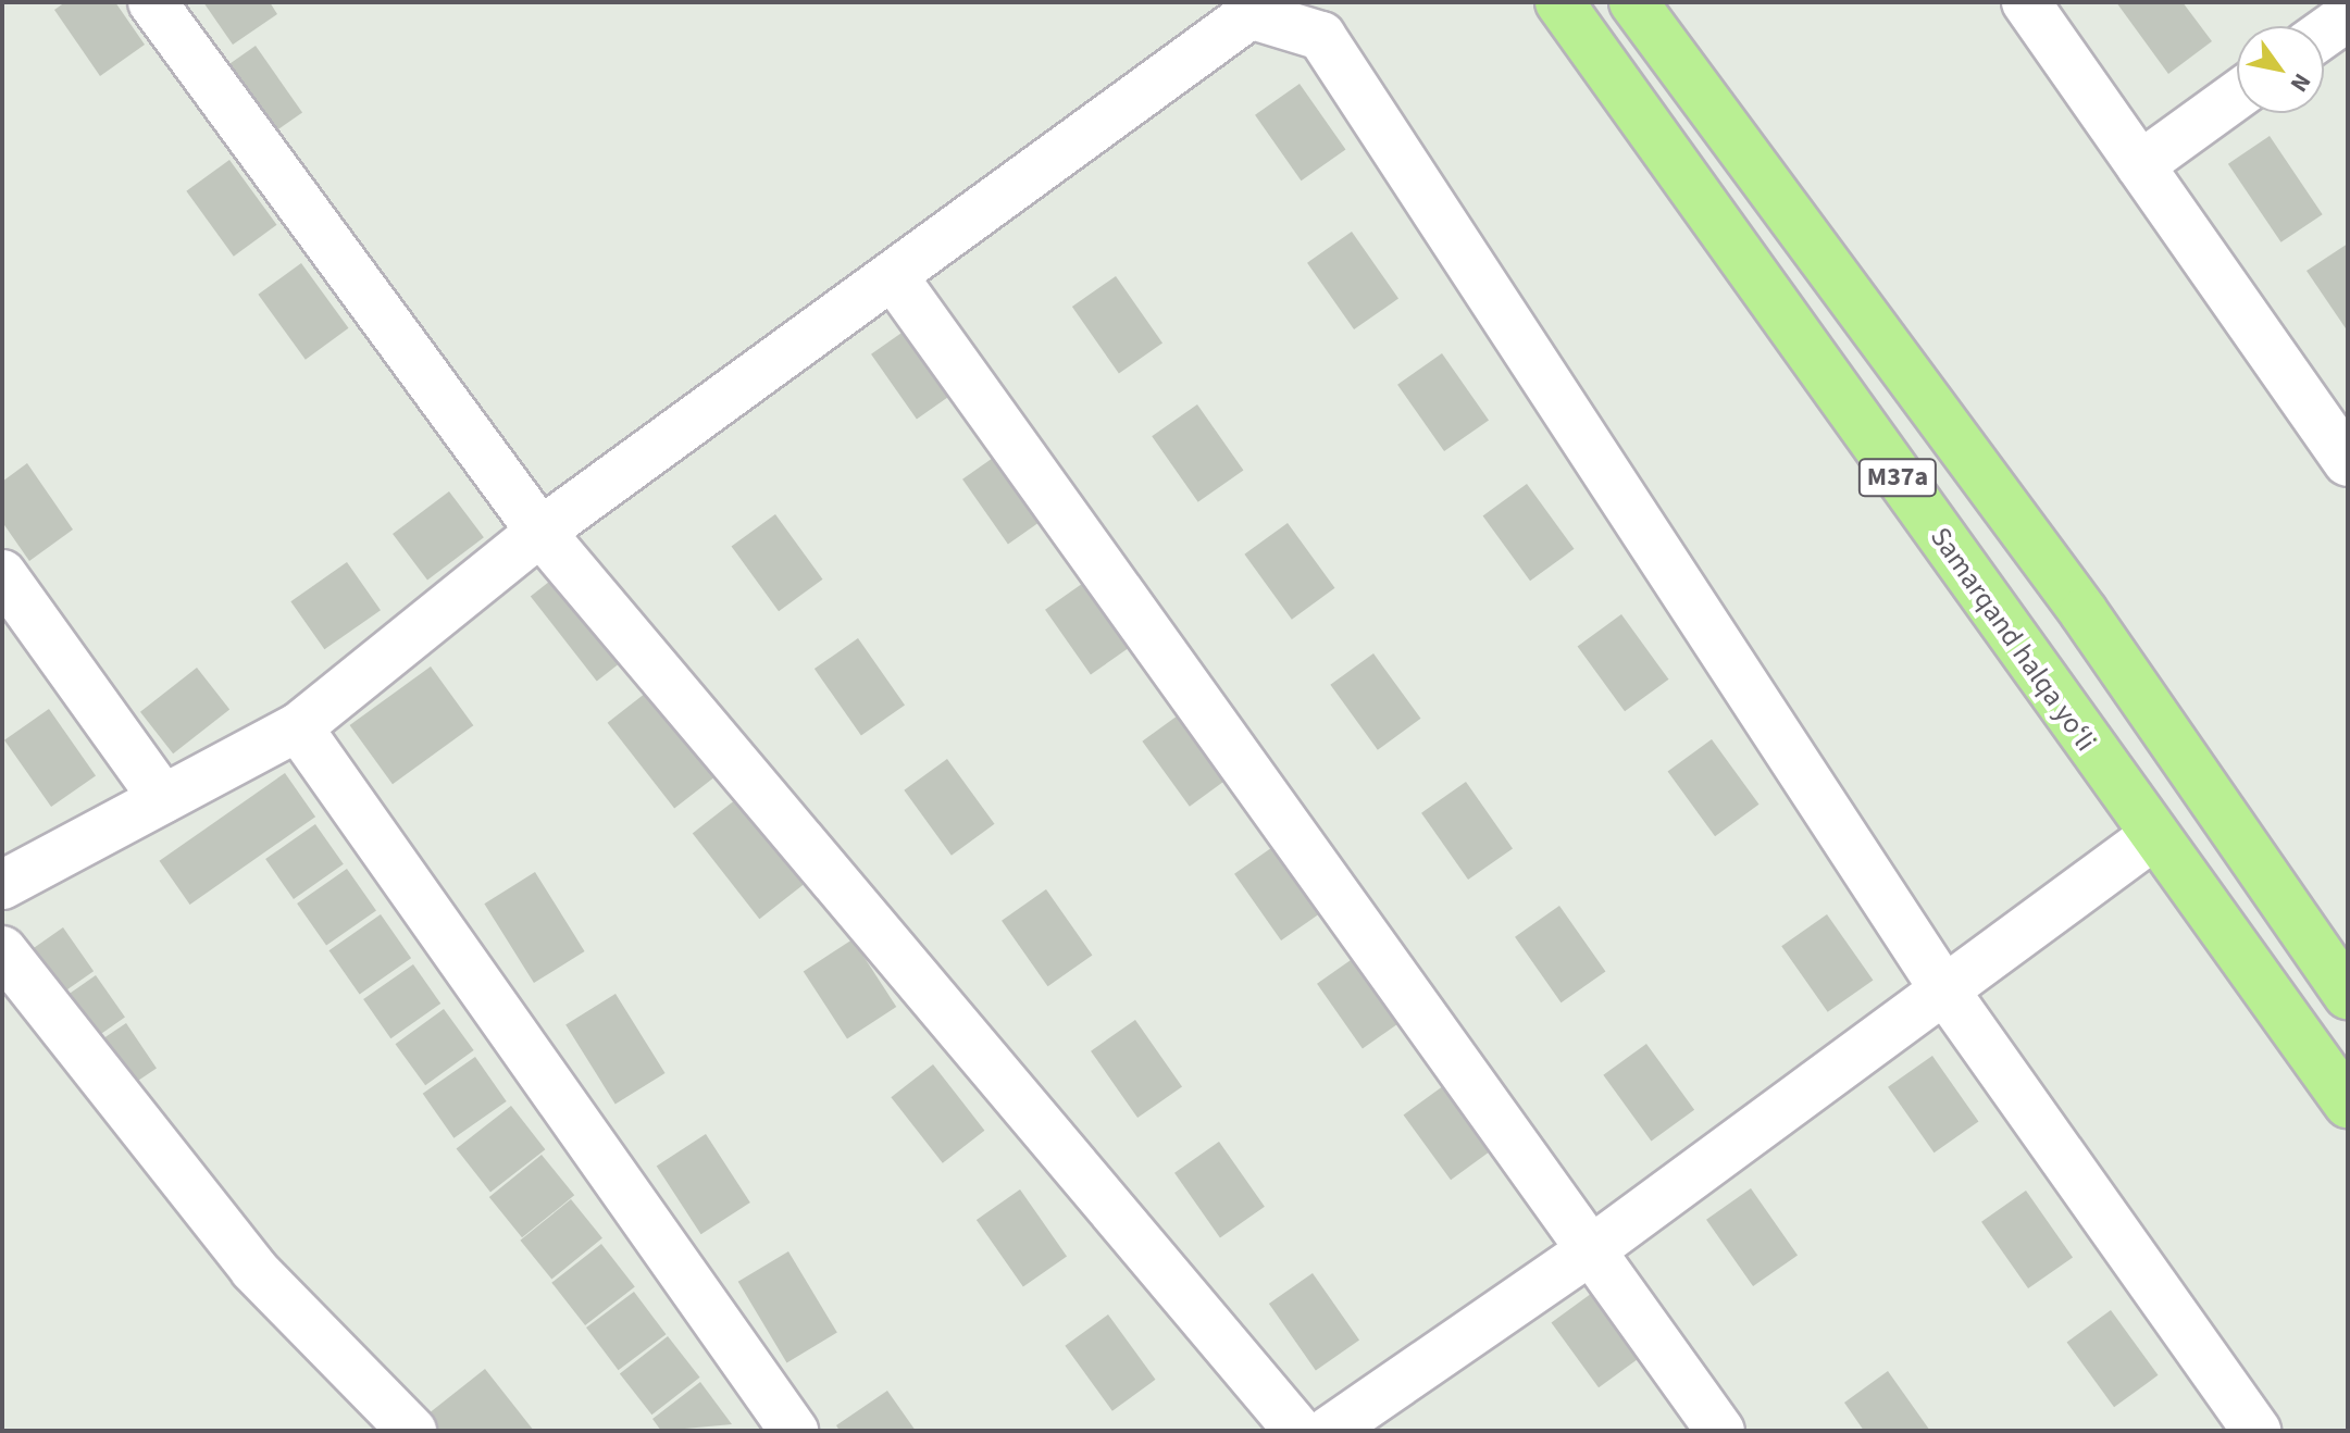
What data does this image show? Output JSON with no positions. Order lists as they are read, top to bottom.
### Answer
{
  "streets": {
    "highway": ["M37a", "Samarqand halqa yoʻli"]
  },
  "north": "bottom right"
}
